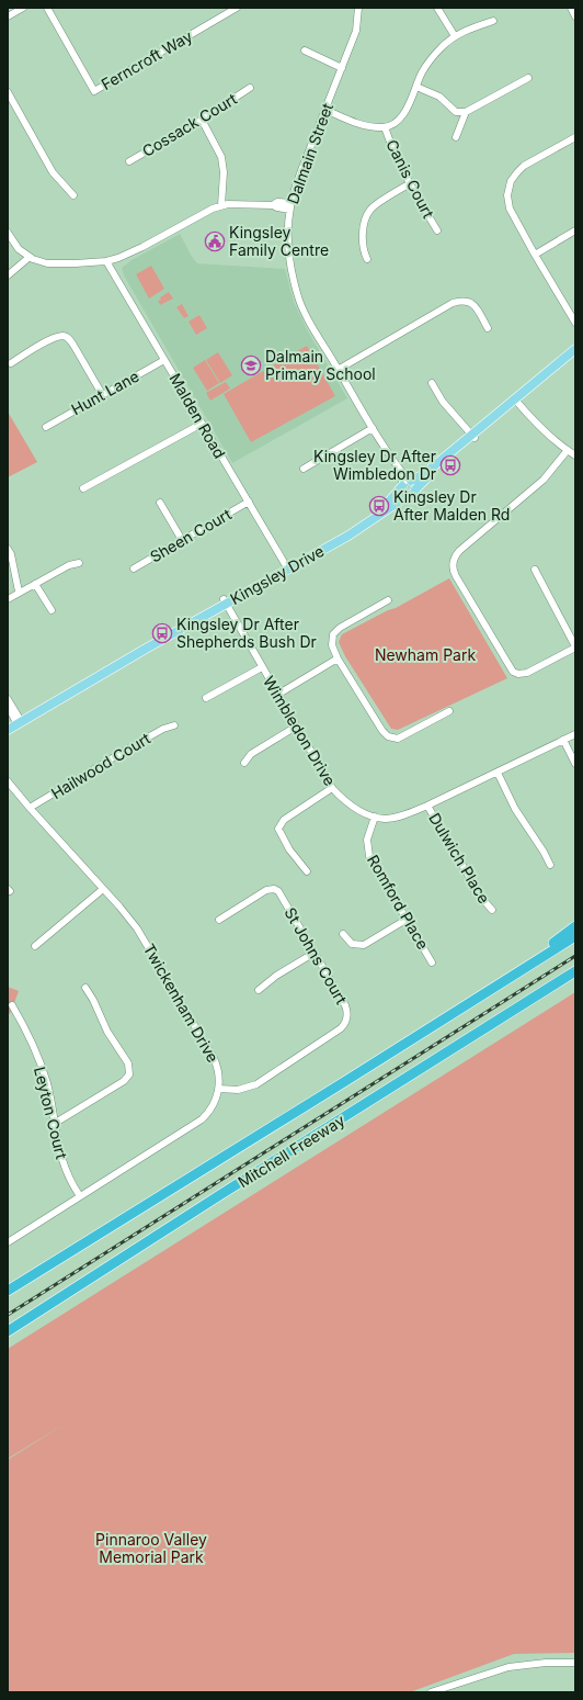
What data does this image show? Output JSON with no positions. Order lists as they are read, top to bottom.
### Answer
{
  "streets": {
    "highway": ["Mitchell Freeway"],
    "main road": ["Kingsley Drive"],
    "street": [
      "Ferncroft Way",
      "Cossack Court",
      "Dalmain Street",
      "Canis Court",
      "Hunt Lane",
      "Malden Road",
      "Sheen Court",
      "Wimbledon Drive",
      "Hailwood Court",
      "Dulwich Place",
      "Romford Place",
      "St Johns Court",
      "Twickenham Drive",
      "Leyton Court"
    ]
  },
  "crossings": [
    ["Dalmain Street", "Kingsley Drive"],
    ["Hunt Lane", "Malden Road"],
    ["Malden Road", "Sheen Court"],
    ["Malden Road", "Kingsley Drive"],
    ["Kingsley Drive", "Wimbledon Drive"],
    ["Wimbledon Drive", "Dulwich Place"],
    ["Wimbledon Drive", "Romford Place"],
    ["Hailwood Court", "Twickenham Drive"],
    ["St Johns Court", "Twickenham Drive"]
  ],
  "parks": ["Newham Park", "Pinnaroo Valley Memorial Park"],
  "places": {
    "public building": ["Kingsley Family Centre"],
    "school or university": ["Dalmain Primary School"],
    "bus stop": ["Kingsley Dr After Wimbledon Dr", "Kingsley Dr After Malden Rd", "Kingsley Dr After Shepherds Bush Dr"]
  }
}
